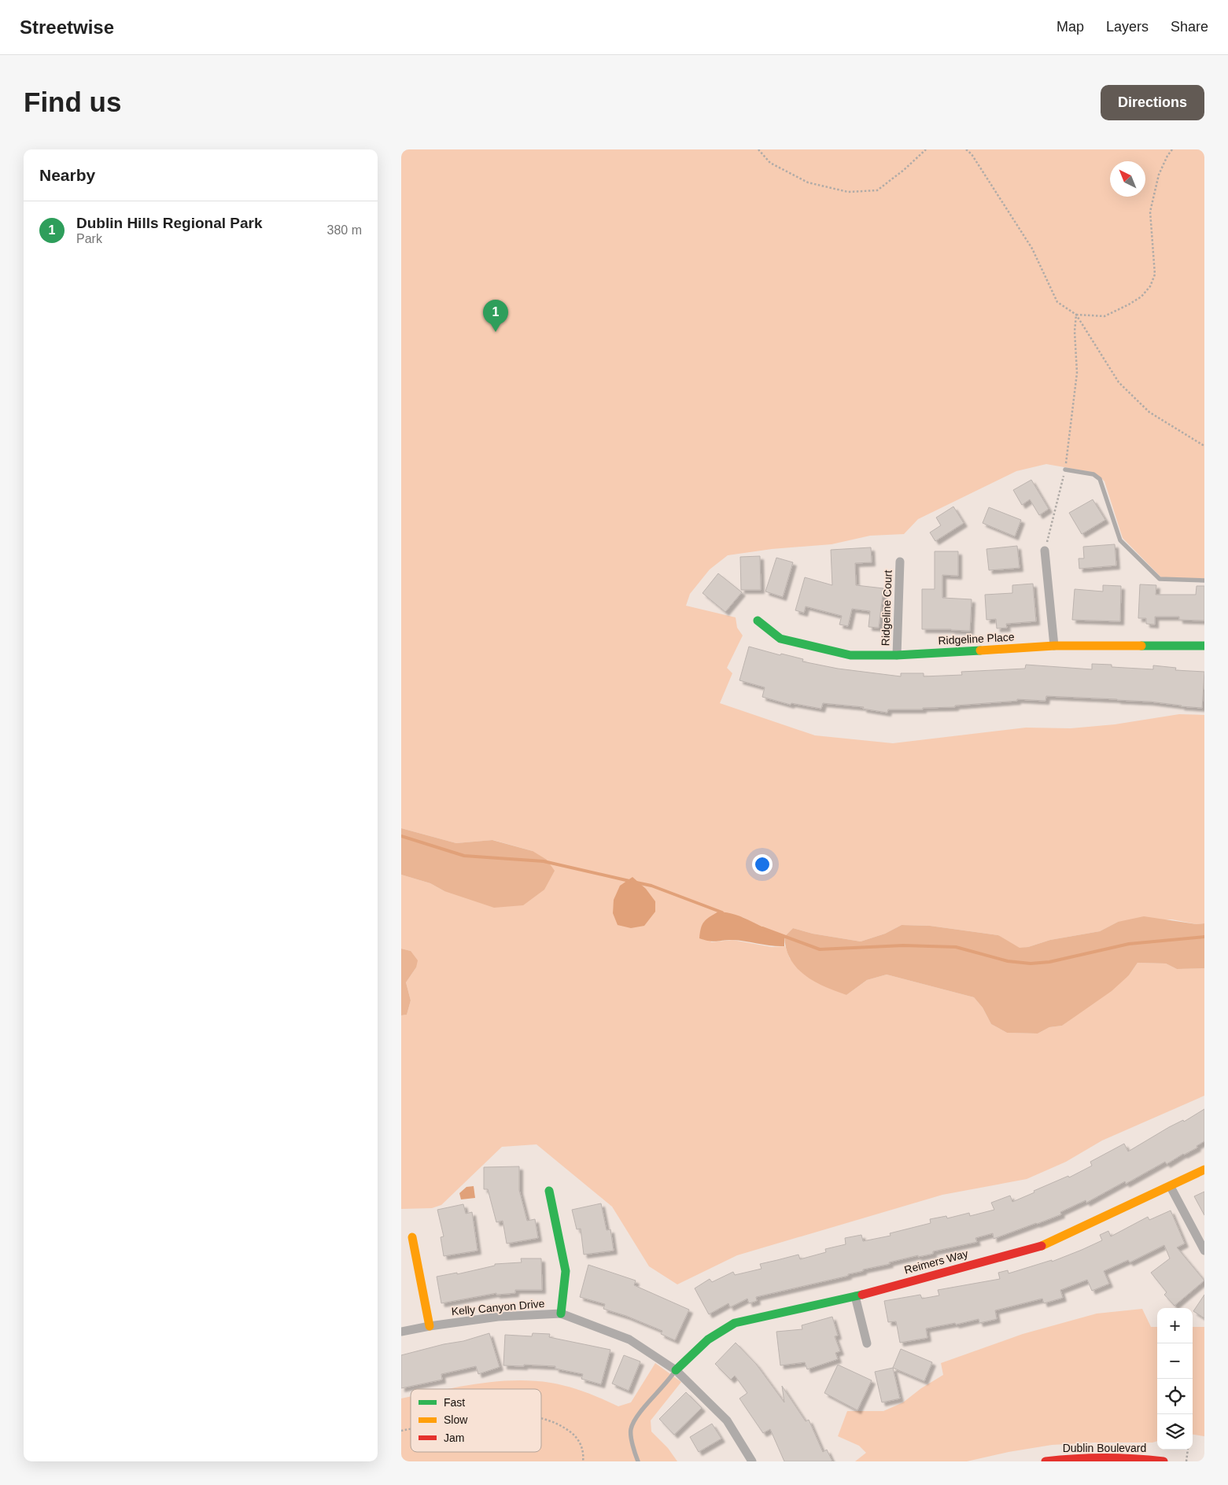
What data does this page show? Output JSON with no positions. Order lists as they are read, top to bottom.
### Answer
{
  "streets": {
    "street": [
      "Ridgeline Court",
      "Ridgeline Place",
      "Reimers Way",
      "Kelly Canyon Drive",
      "Dublin Boulevard"
    ]
  },
  "crossings": [
    ["Ridgeline Court", "Ridgeline Place"],
    ["Reimers Way", "Kelly Canyon Drive"]
  ],
  "legend": ["Fast", "Slow", "Jam"],
  "north": "top left",
  "page": {
    "header": "Streetwise",
    "nav": ["Map", "Layers", "Share"],
    "buttons": "Directions",
    "title": "Find us",
    "heading": "Nearby",
    "list": [
      {
        "mark": "1",
        "name": "Dublin Hills Regional Park",
        "note": "Park",
        "value": "380 m"
      }
    ],
    "pins": "1",
    "map_buttons": ["+", "−"]
  }
}
